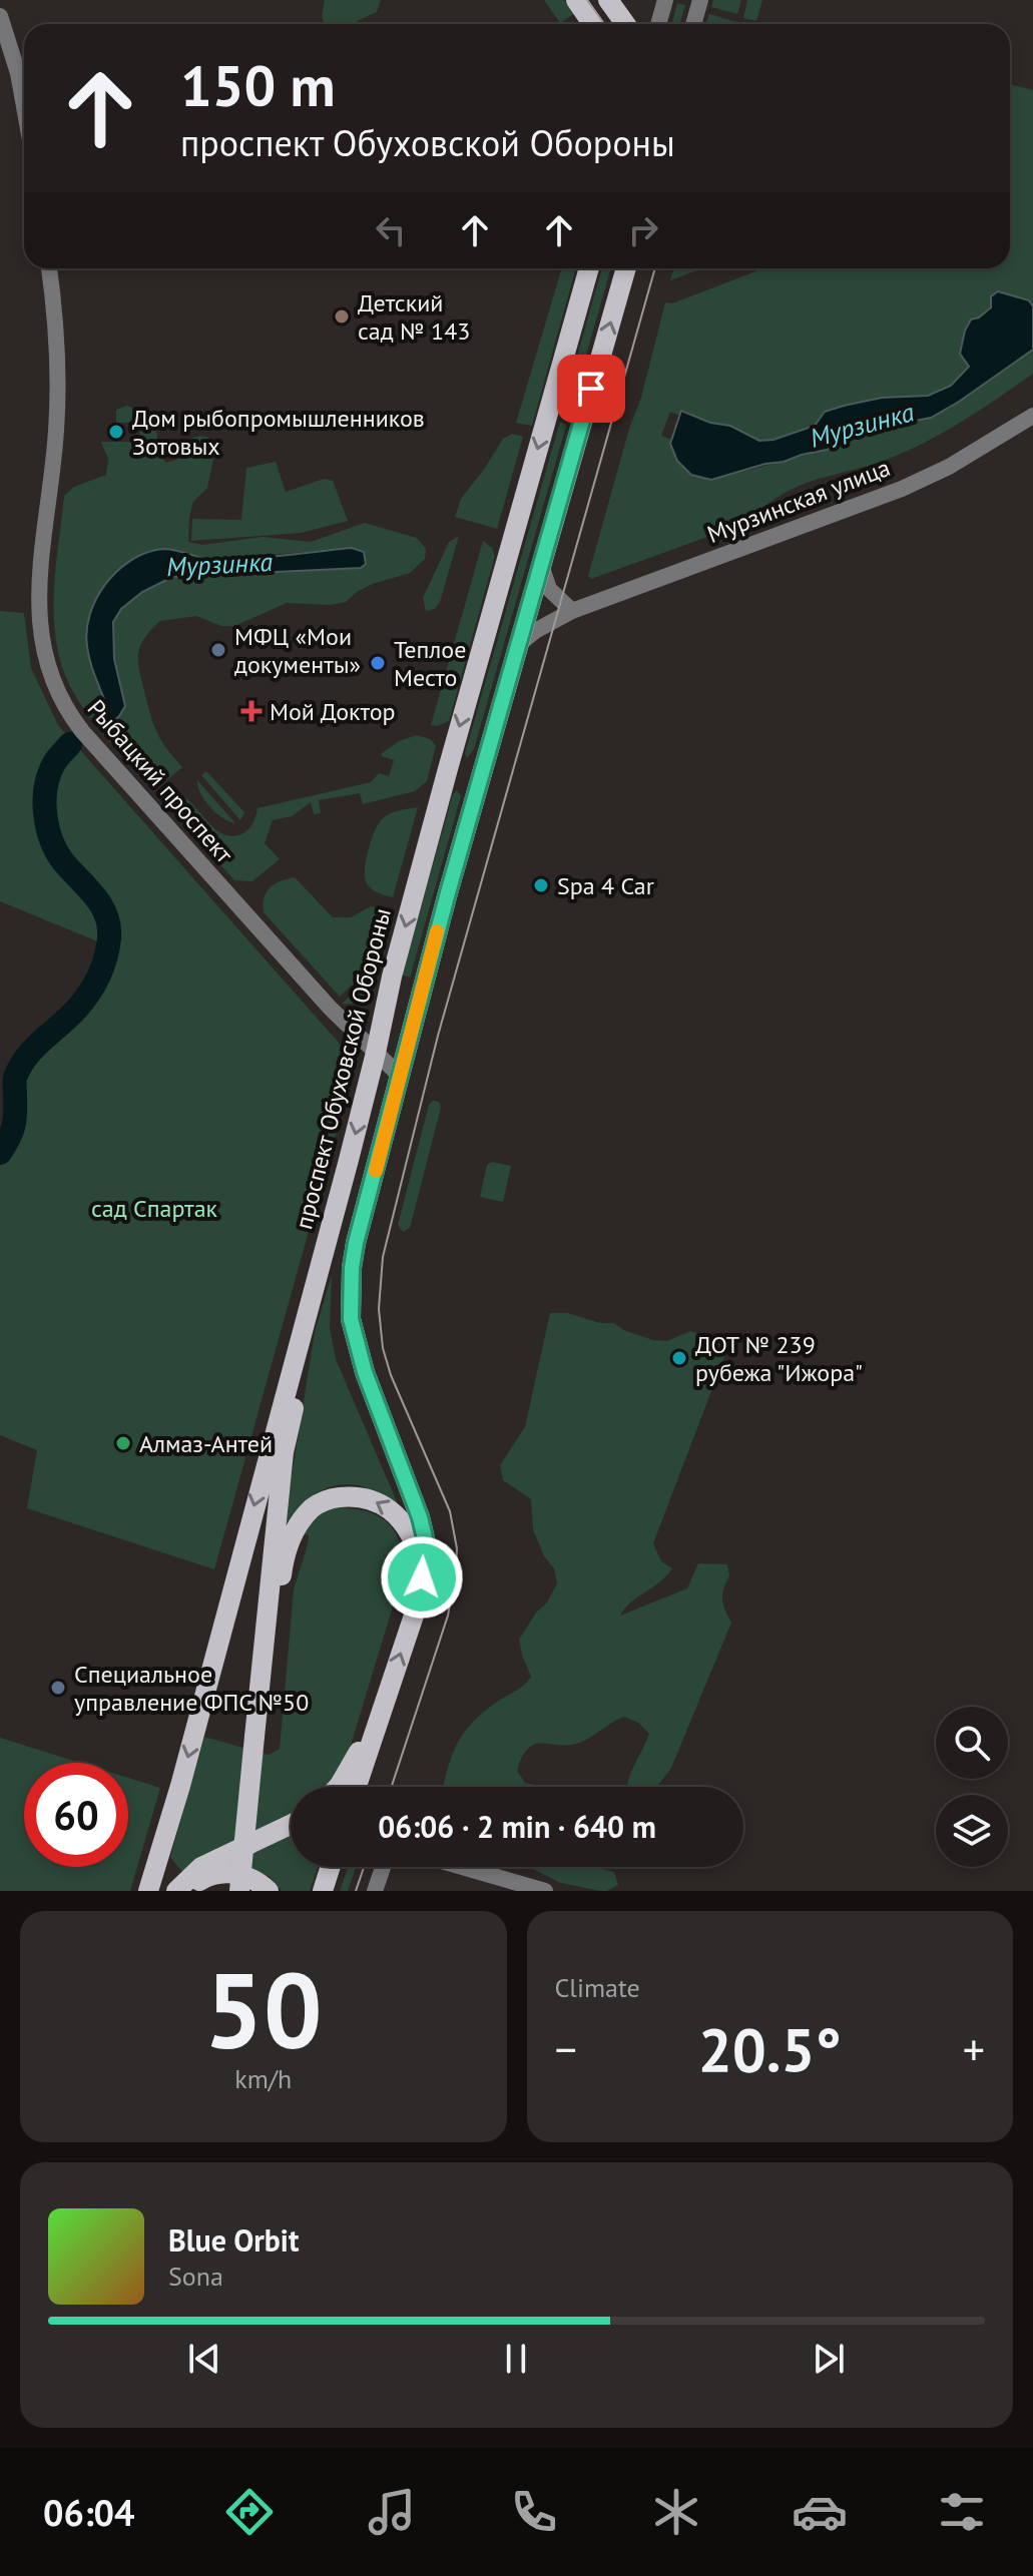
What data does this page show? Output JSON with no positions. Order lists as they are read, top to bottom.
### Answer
{
  "streets": {
    "main road": ["проспект Обуховской Обороны"],
    "street": ["Мурзинская улица", "Рыбацкий проспект"]
  },
  "crossings": [
    ["Рыбацкий проспект", "проспект Обуховской Обороны"]
  ],
  "water": ["Мурзинка"],
  "parks": ["сад Спартак"],
  "places": {
    "other": [
      "Детский сад № 143",
      "Дом рыбопромышленников Зотовых",
      "МФЦ «Мои документы»",
      "Теплое Место",
      "Spa 4 Car",
      "ДОТ № 239 рубежа \"Ижора\"",
      "Алмаз-Антей",
      "Специальное управление ФПС №50"
    ],
    "health": ["Мой Доктор"]
  },
  "page": {
    "turn": ["150 m", "проспект Обуховской Обороны"],
    "limit": "60",
    "trip": "06:06 · 2 min · 640 m",
    "tile": [
      ["50", "km/h"],
      "Climate"
    ],
    "heat": ["−", "20.5°", "+"],
    "song": ["Blue Orbit", "Sona"],
    "tabs": "06:04"
  }
}
